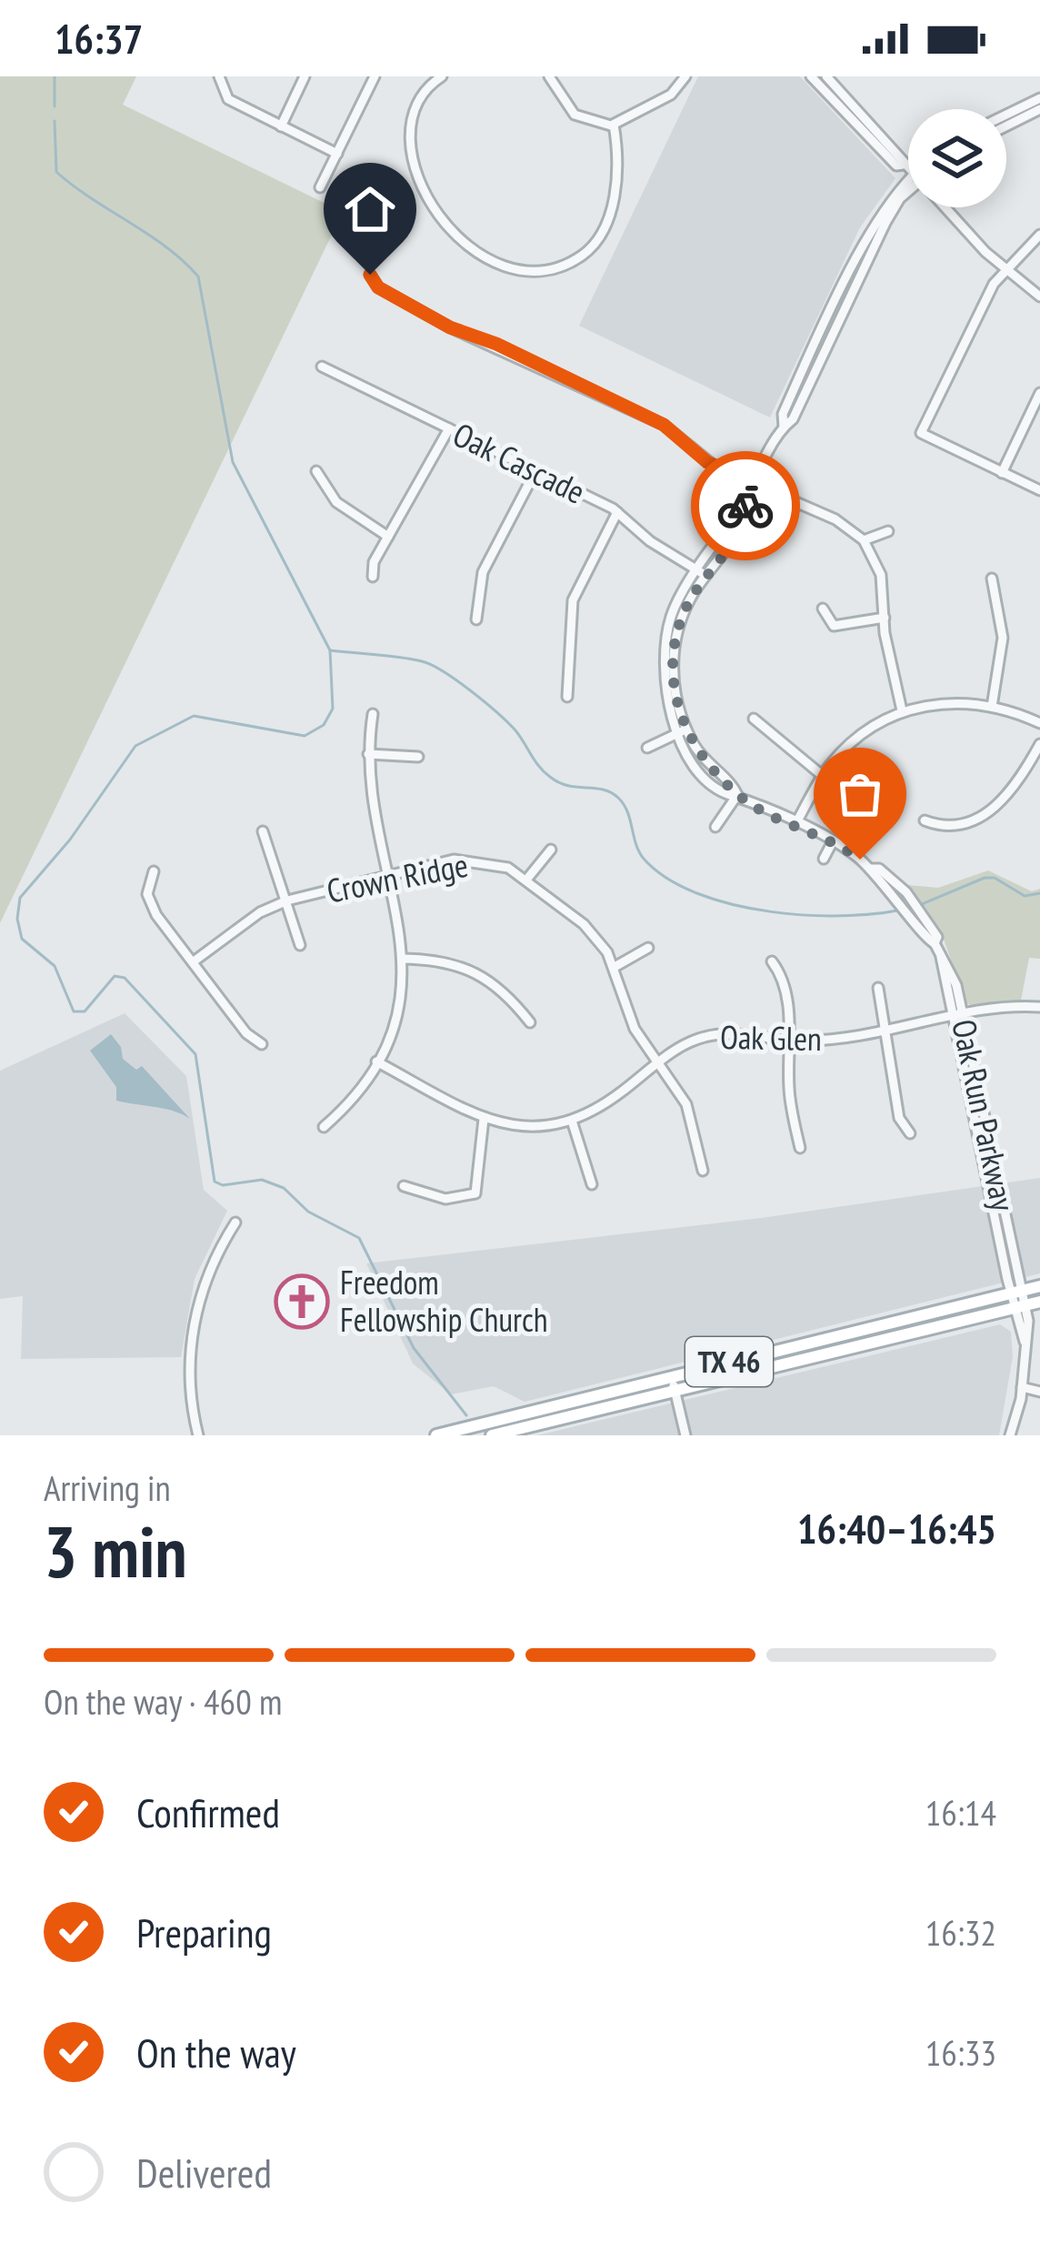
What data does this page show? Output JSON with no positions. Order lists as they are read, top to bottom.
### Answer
{
  "streets": {
    "main road": ["TX 46"],
    "street": [
      "Oak Cascade",
      "Crown Ridge",
      "Oak Glen",
      "Oak Run Parkway"
    ]
  },
  "crossings": [
    ["Oak Cascade", "Oak Run Parkway"],
    ["Crown Ridge", "Oak Glen"],
    ["Oak Glen", "Oak Run Parkway"],
    ["Oak Run Parkway", "TX 46"]
  ],
  "places": {
    "church": ["Freedom Fellowship Church"]
  },
  "page": {
    "status": "16:37",
    "heading": ["3 min", "Arriving in", "16:40–16:45"],
    "bar": "On the way · 460 m",
    "list": [
      ["Confirmed", "16:14"],
      ["Preparing", "16:32"],
      ["On the way", "16:33"],
      "Delivered"
    ]
  }
}
